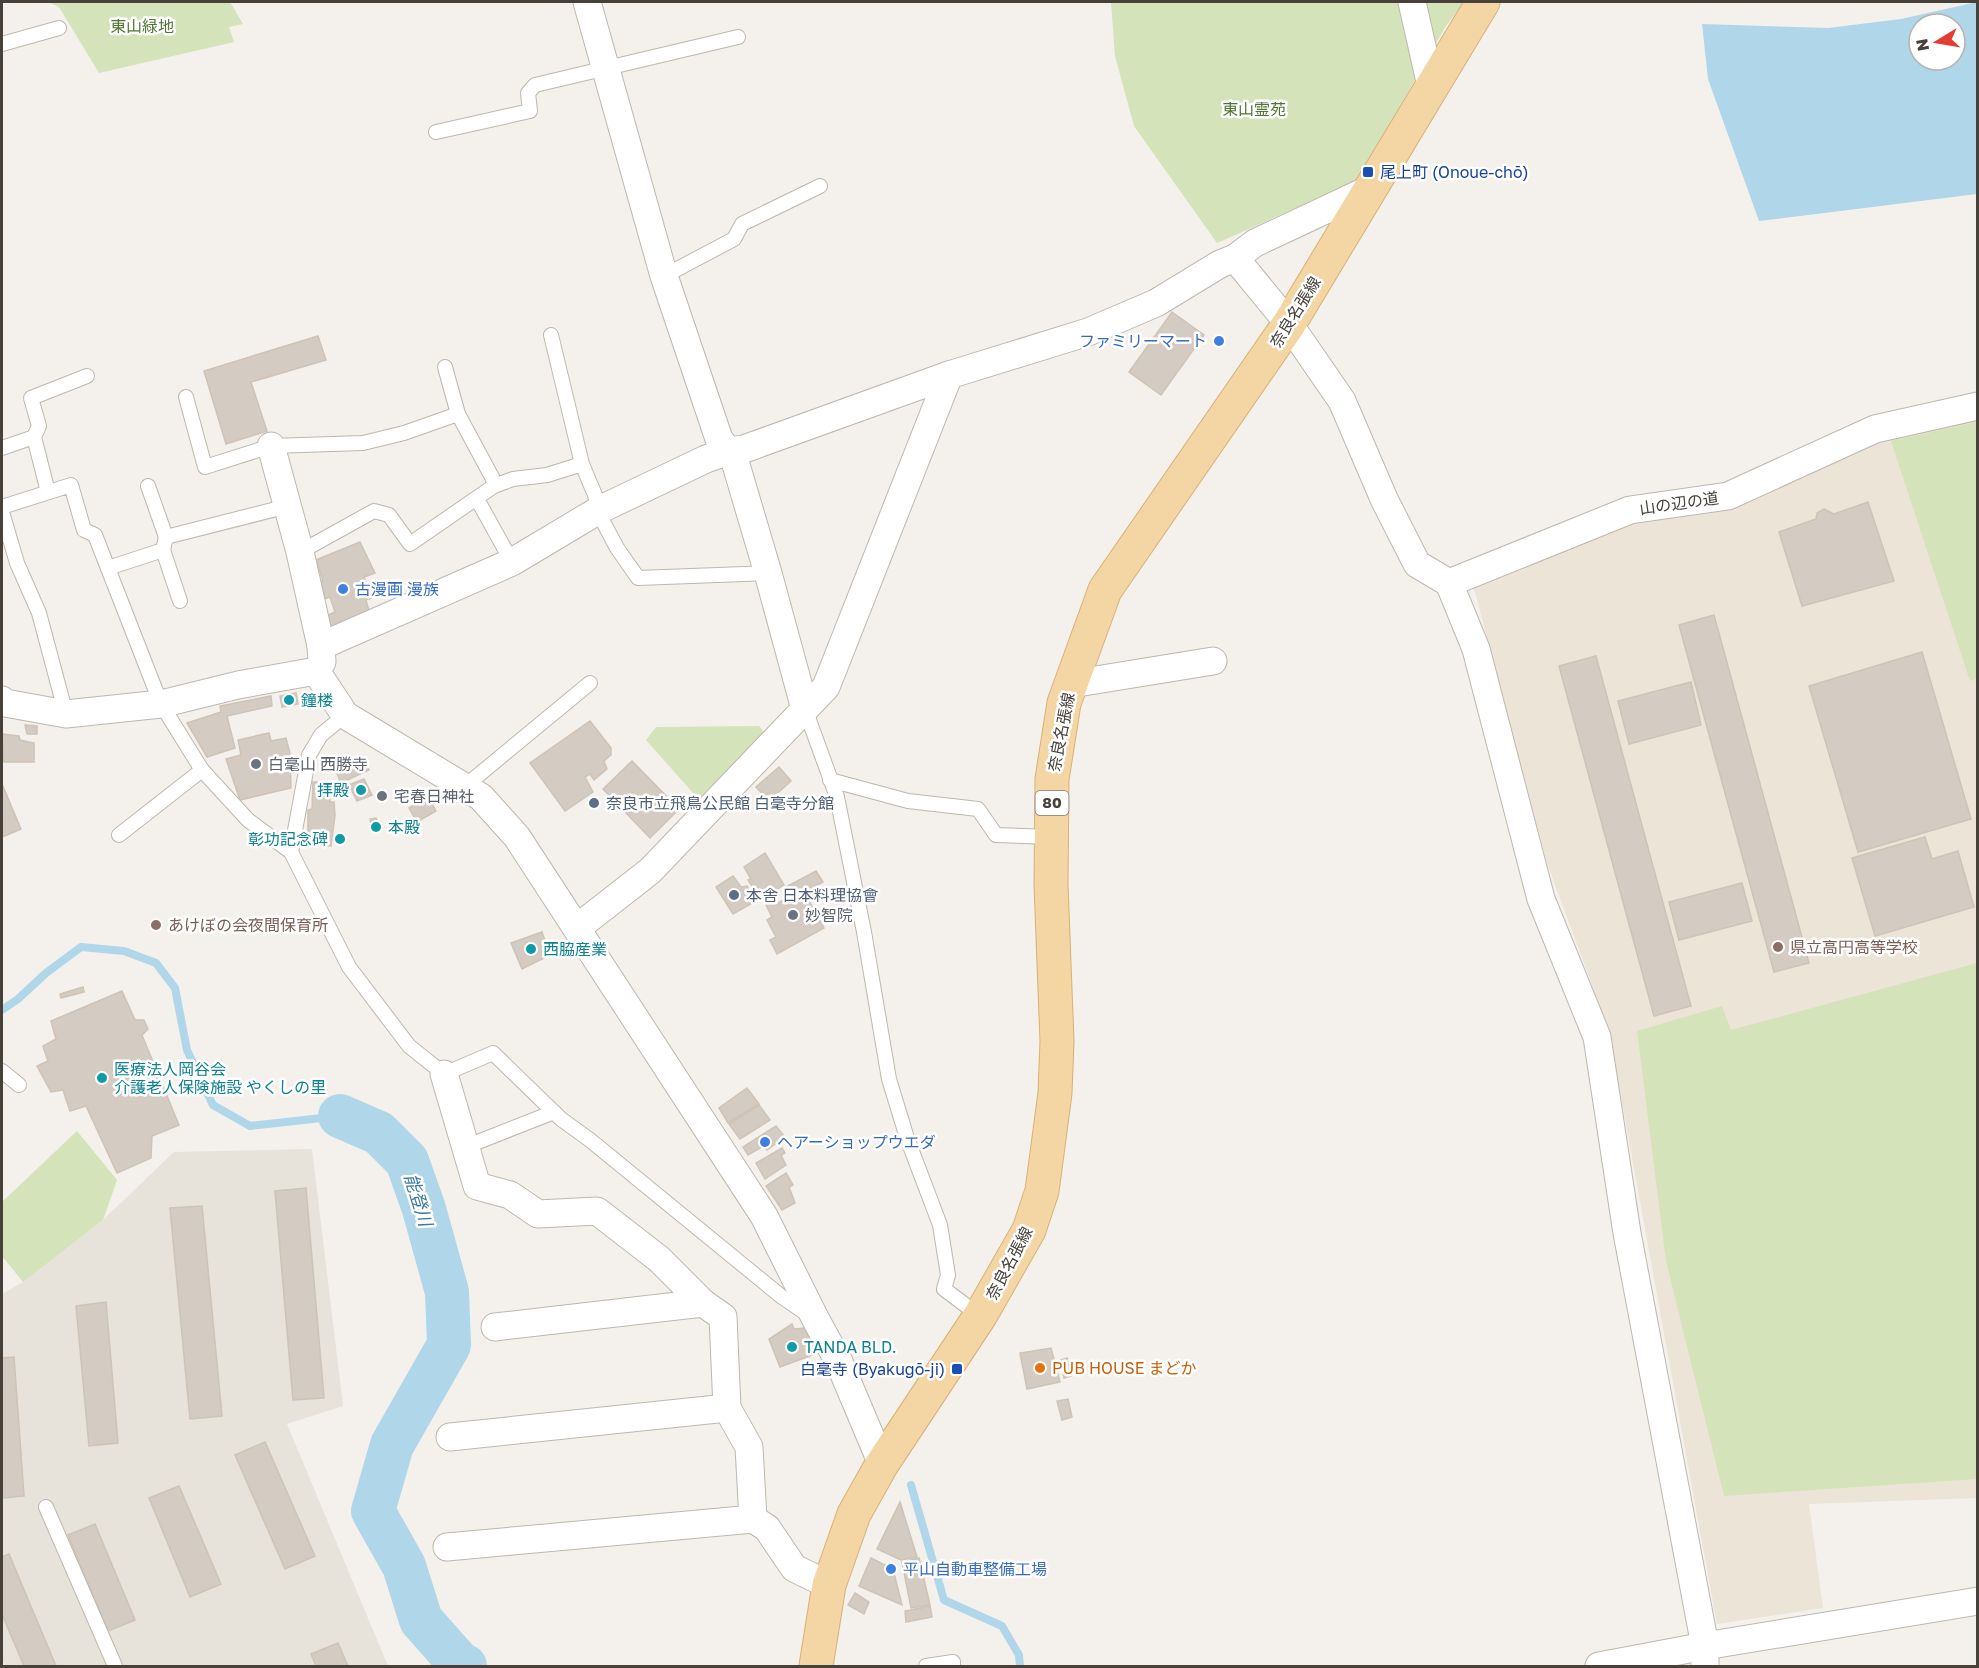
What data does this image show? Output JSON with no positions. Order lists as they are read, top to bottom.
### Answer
{
  "streets": {
    "main road": ["奈良名張線", "80"],
    "street": ["山の辺の道"]
  },
  "water": ["能登川"],
  "parks": ["東山緑地", "東山霊苑"],
  "places": {
    "transit": ["尾上町 (Onoue-chō)", "白毫寺 (Byakugō-ji)"],
    "other": [
      "ファミリーマート",
      "古漫画 漫族",
      "鐘楼",
      "白毫山 西勝寺",
      "拝殿",
      "宅春日神社",
      "奈良市立飛鳥公民館 白毫寺分館",
      "本殿",
      "彰功記念碑",
      "本舎 日本料理協會",
      "妙智院",
      "あけぼの会夜間保育所",
      "県立高円高等学校",
      "西脇産業",
      "医療法人岡谷会 介護老人保険施設 やくしの里",
      "ヘアーショップウエダ",
      "TANDA BLD.",
      "PUB HOUSE まどか",
      "平山自動車整備工場"
    ]
  },
  "north": "left"
}
